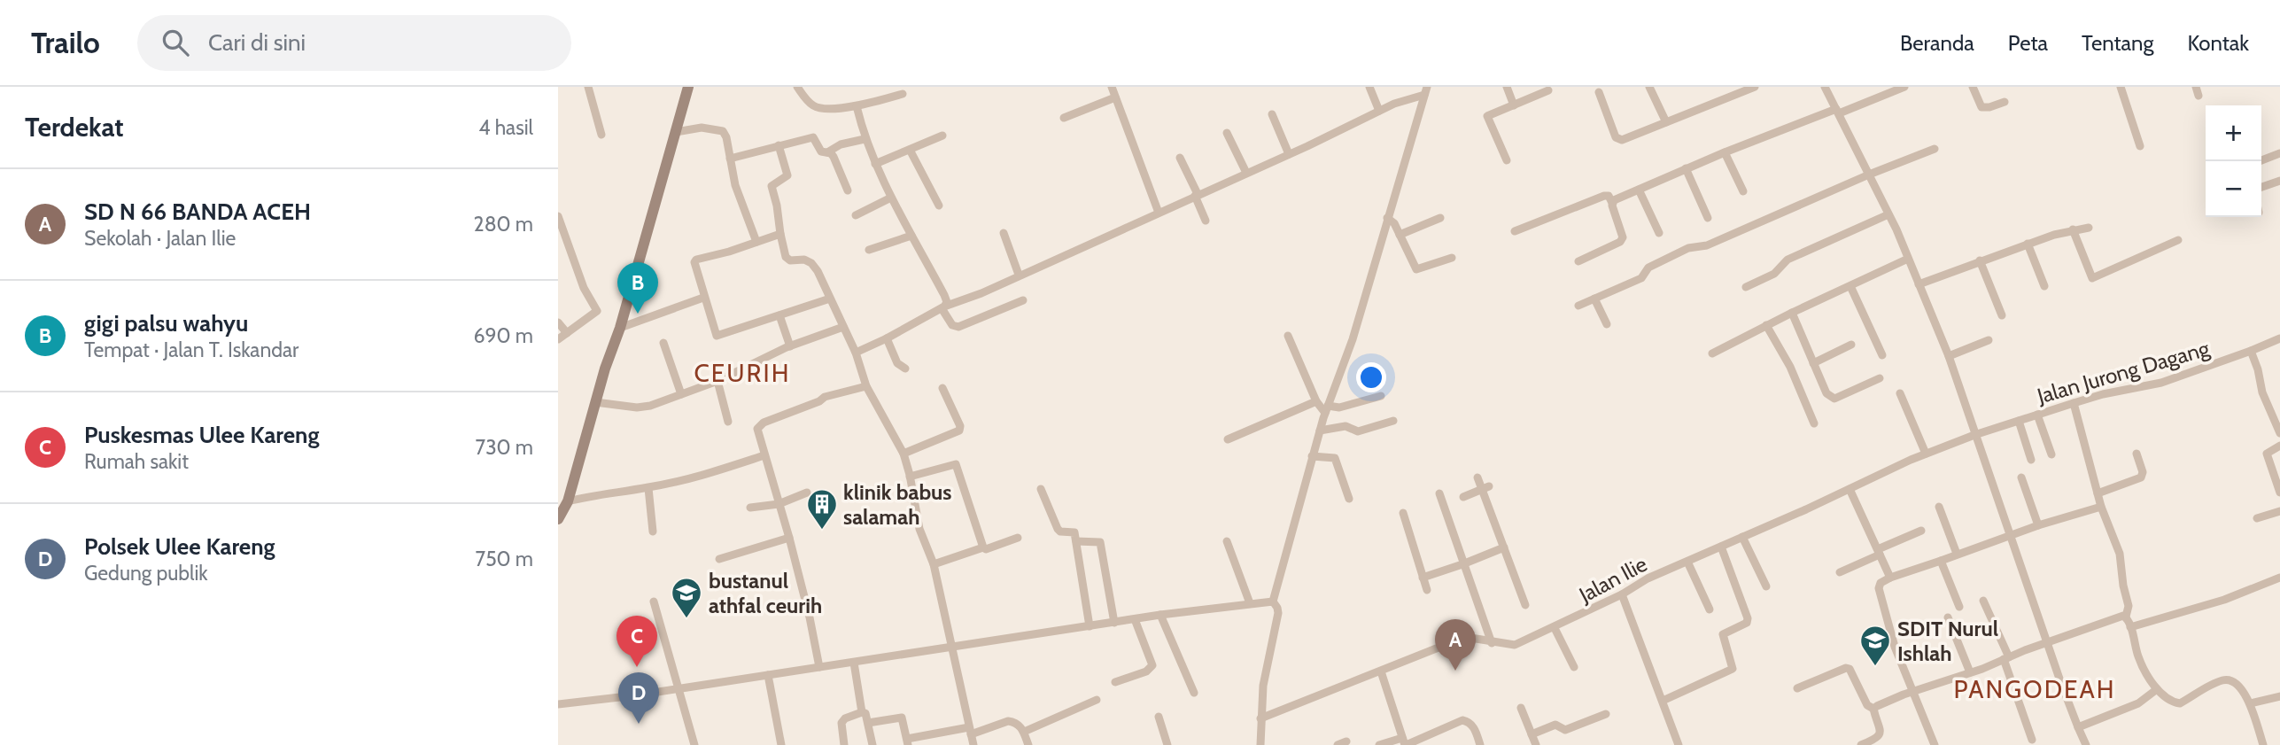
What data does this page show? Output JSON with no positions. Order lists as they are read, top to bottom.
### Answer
{
  "streets": {
    "street": ["Jalan Jurong Dagang", "Jalan Ilie"]
  },
  "crossings": [
    ["Jalan Jurong Dagang", "Jalan Ilie"]
  ],
  "districts": ["CEURIH", "PANGODEAH"],
  "places": {
    "building": ["klinik babus salamah"],
    "school or university": ["bustanul athfal ceurih", "SDIT Nurul Ishlah"]
  },
  "page": {
    "header": "Trailo",
    "search": "Cari di sini",
    "nav": [
      "Beranda",
      "Peta",
      "Tentang",
      "Kontak"
    ],
    "heading": ["Terdekat", "4 hasil"],
    "map_buttons": ["+", "−"],
    "list": [
      {
        "mark": "A",
        "name": "SD N 66 BANDA ACEH",
        "note": "Sekolah · Jalan Ilie",
        "value": "280 m"
      },
      {
        "mark": "B",
        "name": "gigi palsu wahyu",
        "note": "Tempat · Jalan T. Iskandar",
        "value": "690 m"
      },
      {
        "mark": "C",
        "name": "Puskesmas Ulee Kareng",
        "note": "Rumah sakit",
        "value": "730 m"
      },
      {
        "mark": "D",
        "name": "Polsek Ulee Kareng",
        "note": "Gedung publik",
        "value": "750 m"
      }
    ],
    "pins": [
      "B",
      "C",
      "A",
      "D"
    ]
  }
}
